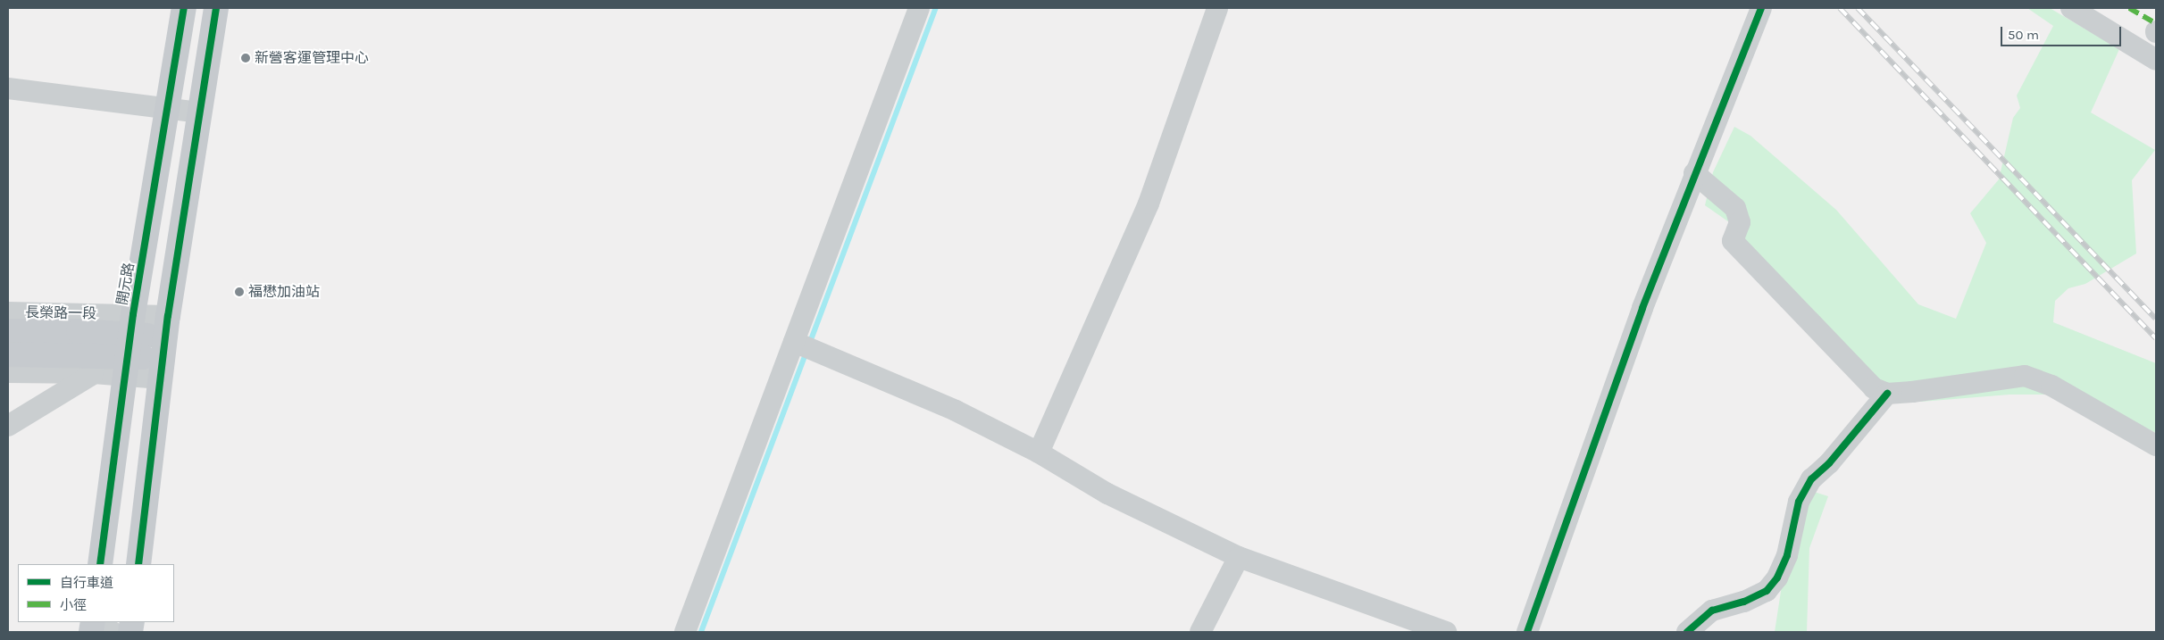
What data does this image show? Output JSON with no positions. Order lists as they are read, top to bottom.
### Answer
{
  "streets": {
    "main road": ["開元路", "長榮路一段"]
  },
  "crossings": [
    ["開元路", "長榮路一段"]
  ],
  "places": ["新營客運管理中心", "福懋加油站"],
  "legend": ["自行車道", "小徑"],
  "scale_bar": "50 m"
}
